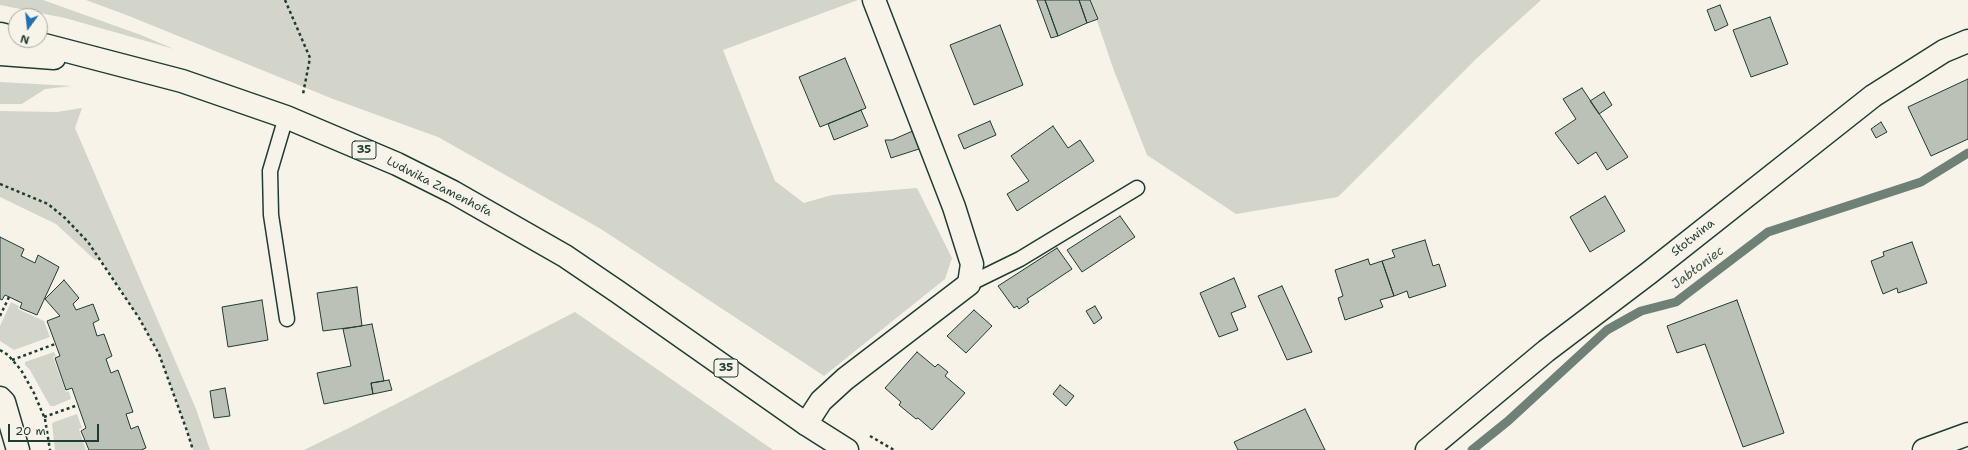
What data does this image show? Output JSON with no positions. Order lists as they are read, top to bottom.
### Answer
{
  "streets": {
    "street": ["35", "Ludwika Zamenhofa", "Słotwina"]
  },
  "crossings": [
    ["35", "Ludwika Zamenhofa"]
  ],
  "water": ["Jabłoniec"],
  "scale_bar": "20 m",
  "north": "bottom"
}
